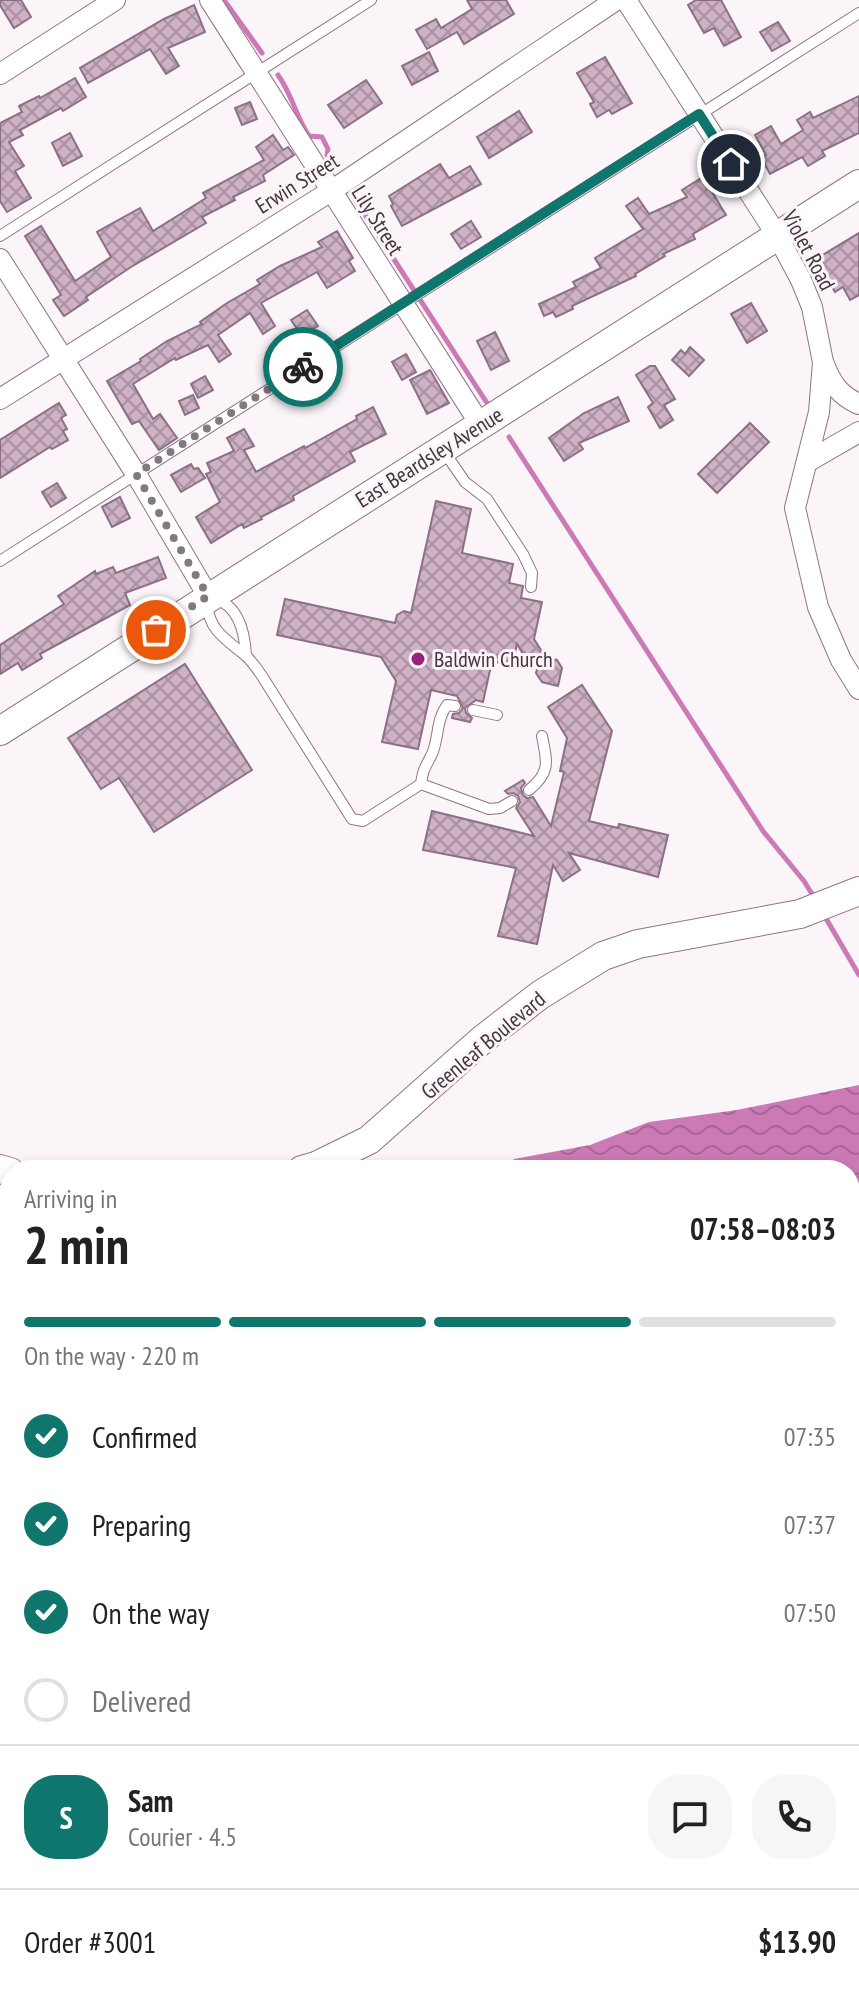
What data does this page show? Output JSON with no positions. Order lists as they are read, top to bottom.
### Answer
{
  "streets": {
    "street": [
      "Erwin Street",
      "Lily Street",
      "Violet Road",
      "East Beardsley Avenue",
      "Greenleaf Boulevard"
    ]
  },
  "crossings": [
    ["Erwin Street", "Lily Street"],
    ["Lily Street", "East Beardsley Avenue"],
    ["Violet Road", "East Beardsley Avenue"]
  ],
  "places": ["Baldwin Church"],
  "page": {
    "heading": ["2 min", "Arriving in", "07:58–08:03"],
    "panel": [
      "Sam",
      "Courier · 4.5",
      "Order #3001",
      "$13.90"
    ],
    "bar": "On the way · 220 m",
    "list": [
      ["Confirmed", "07:35"],
      ["Preparing", "07:37"],
      ["On the way", "07:50"],
      "Delivered"
    ],
    "round": "S"
  }
}
